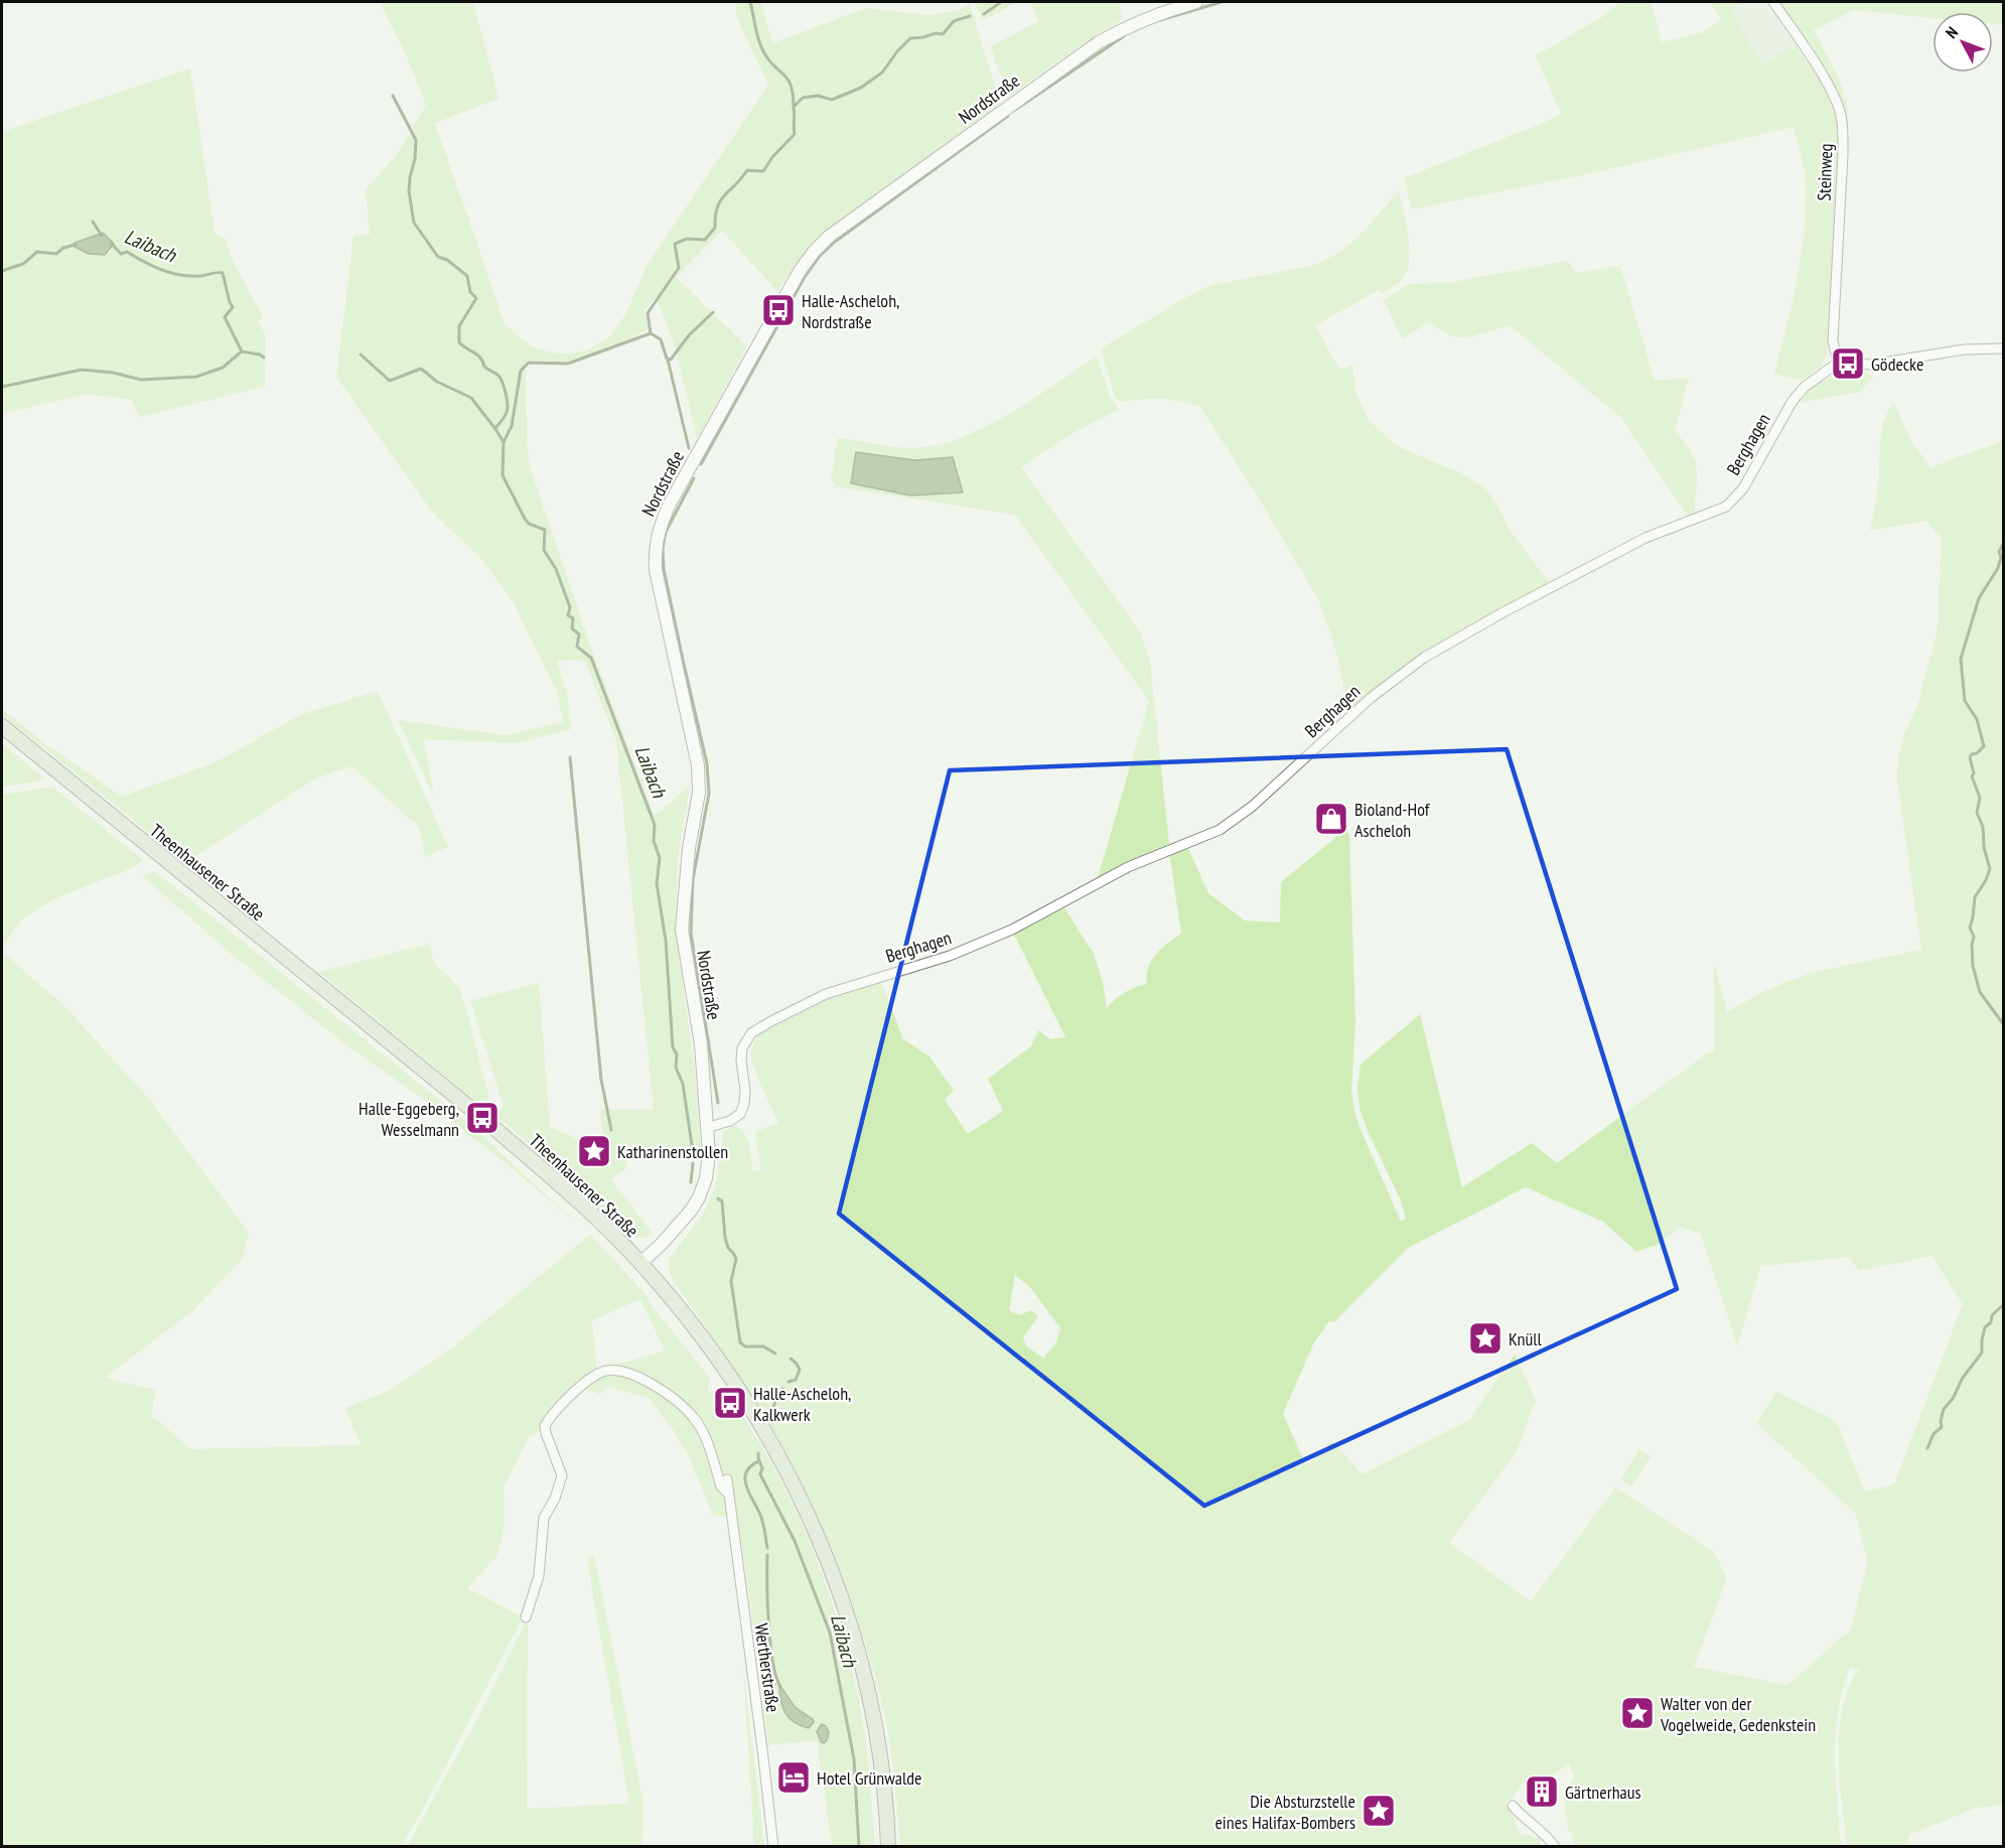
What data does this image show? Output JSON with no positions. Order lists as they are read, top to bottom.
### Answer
{
  "streets": {
    "main road": ["Theenhausener Straße"],
    "street": [
      "Nordstraße",
      "Steinweg",
      "Berghagen",
      "Wertherstraße"
    ]
  },
  "crossings": [
    ["Nordstraße", "Berghagen"],
    ["Nordstraße", "Theenhausener Straße"],
    ["Steinweg", "Berghagen"]
  ],
  "water": ["Laibach"],
  "places": {
    "bus stop": [
      "Halle-Ascheloh, Nordstraße",
      "Gödecke",
      "Halle-Eggeberg, Wesselmann",
      "Halle-Ascheloh, Kalkwerk"
    ],
    "shop": ["Bioland-Hof Ascheloh"],
    "place": [
      "Katharinenstollen",
      "Knüll",
      "Walter von der Vogelweide, Gedenkstein",
      "Die Absturzstelle eines Halifax-Bombers"
    ],
    "hotel": ["Hotel Grünwalde"],
    "building": ["Gärtnerhaus"]
  },
  "north": "top left"
}
